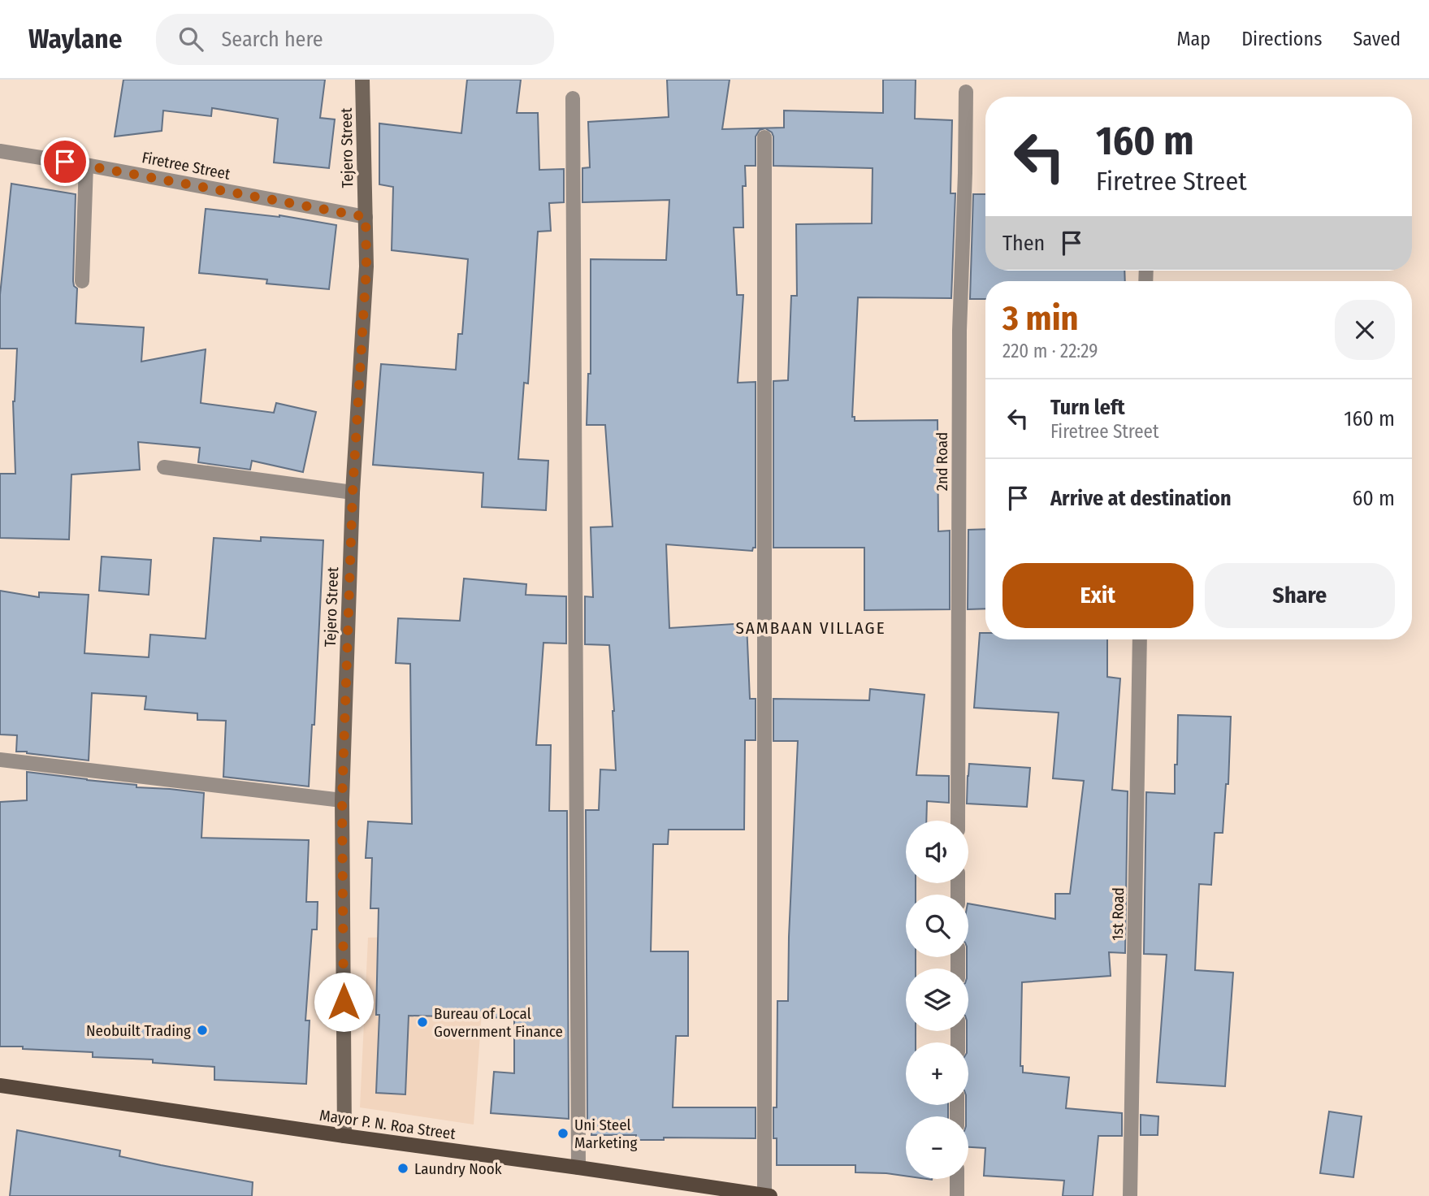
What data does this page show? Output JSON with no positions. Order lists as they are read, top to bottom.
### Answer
{
  "streets": {
    "main road": ["Tejero Street", "Mayor P. N. Roa Street"],
    "street": ["Firetree Street", "2nd Road", "1st Road"]
  },
  "crossings": [
    ["Tejero Street", "Firetree Street"],
    ["Tejero Street", "Mayor P. N. Roa Street"]
  ],
  "districts": ["SAMBAAN VILLAGE"],
  "places": [
    "Bureau of Local Government Finance",
    "Neobuilt Trading",
    "Uni Steel Marketing",
    "Laundry Nook"
  ],
  "page": {
    "header": "Waylane",
    "search": "Search here",
    "nav": ["Map", "Directions", "Saved"],
    "turn": ["160 m", "Firetree Street"],
    "then": "Then",
    "heading": ["3 min", "220 m · 22:29"],
    "list": [
      {
        "name": "Turn left",
        "note": "Firetree Street",
        "value": "160 m"
      },
      {
        "name": "Arrive at destination",
        "value": "60 m"
      }
    ],
    "buttons": ["Exit", "Share"],
    "map_buttons": ["+", "−"]
  }
}
